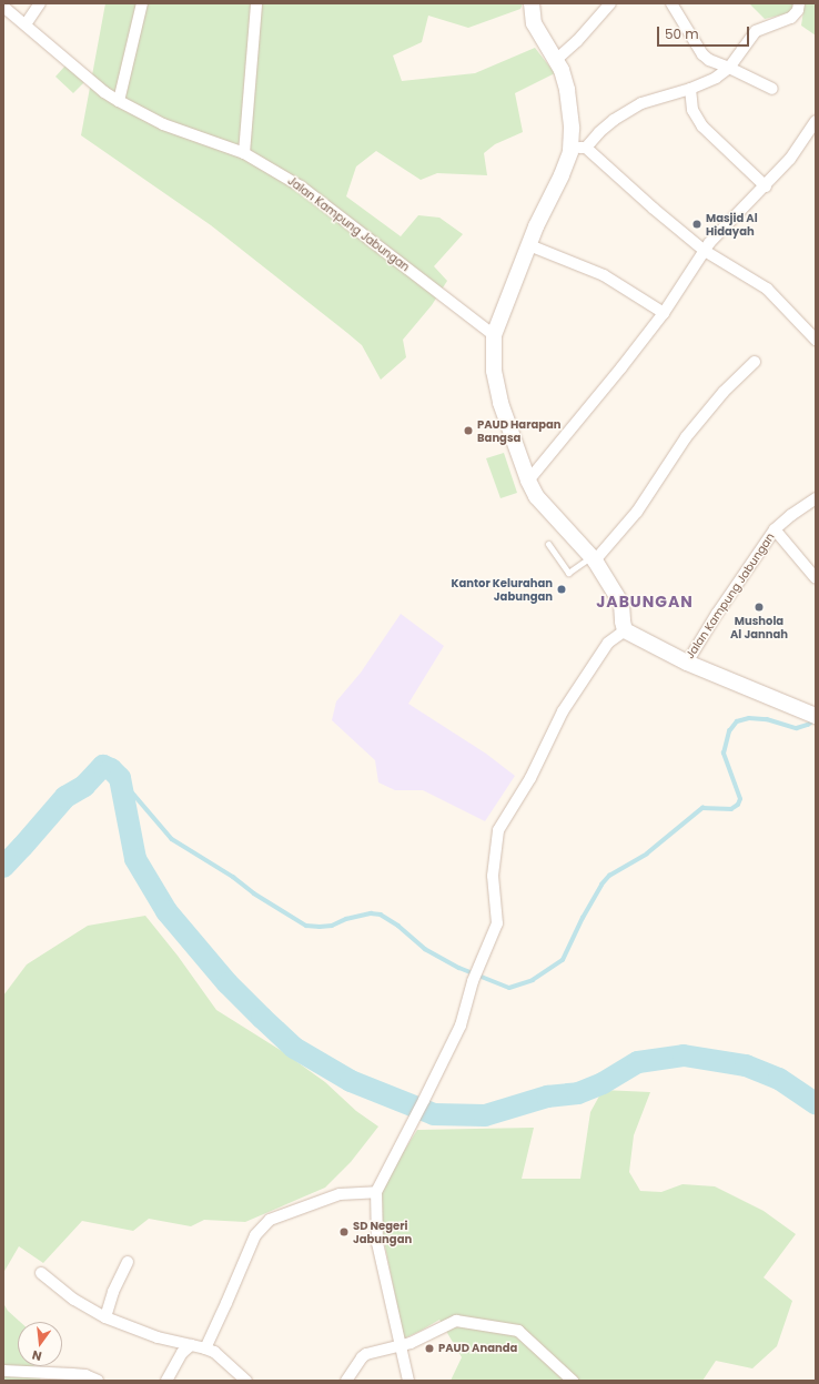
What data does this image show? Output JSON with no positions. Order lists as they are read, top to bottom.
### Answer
{
  "streets": {
    "street": ["Jalan Kampung Jabungan"]
  },
  "districts": ["JABUNGAN"],
  "places": [
    "Masjid Al Hidayah",
    "PAUD Harapan Bangsa",
    "Kantor Kelurahan Jabungan",
    "Mushola Al Jannah",
    "SD Negeri Jabungan",
    "PAUD Ananda"
  ],
  "scale_bar": "50 m",
  "north": "bottom"
}
